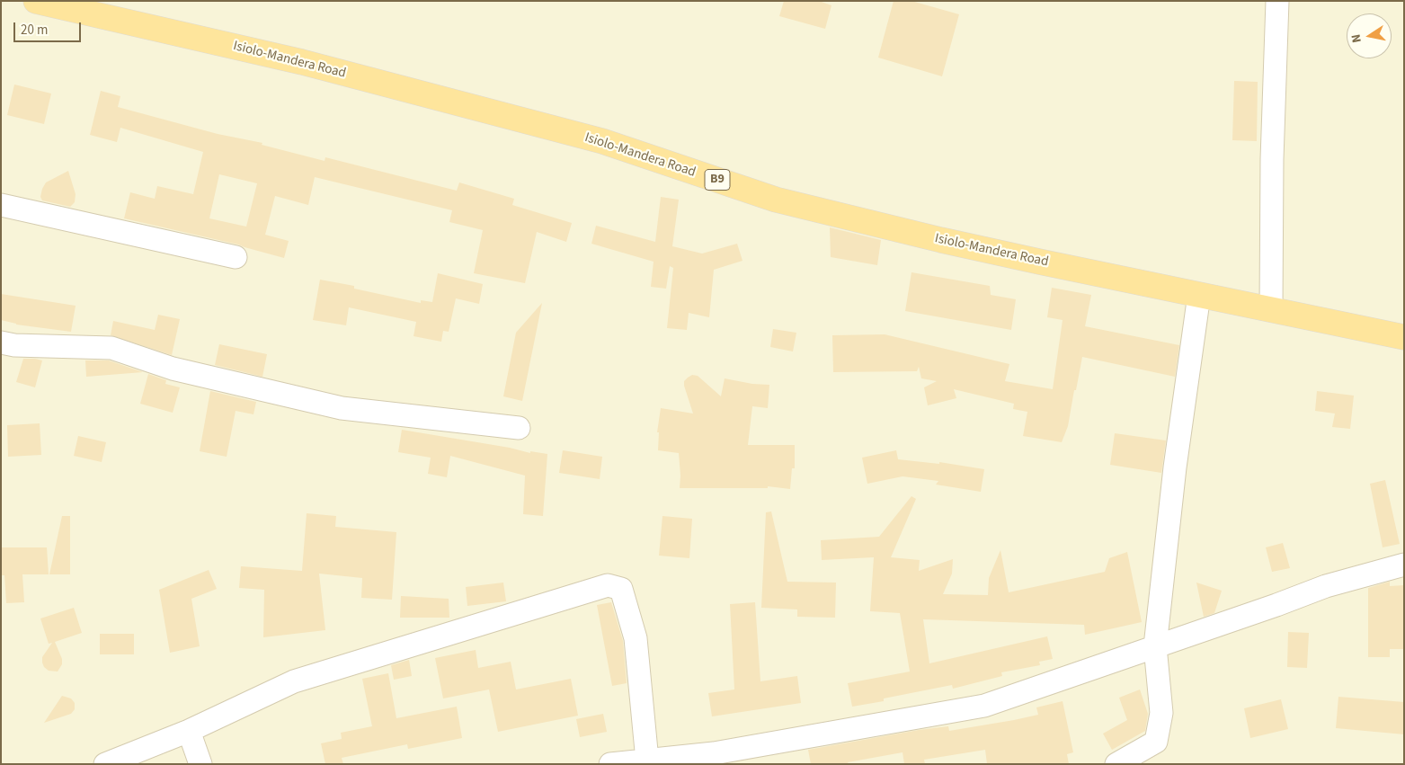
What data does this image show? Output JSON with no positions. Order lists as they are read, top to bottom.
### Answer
{
  "streets": {
    "highway": ["Isiolo-Mandera Road", "B9"]
  },
  "scale_bar": "20 m",
  "north": "left"
}
